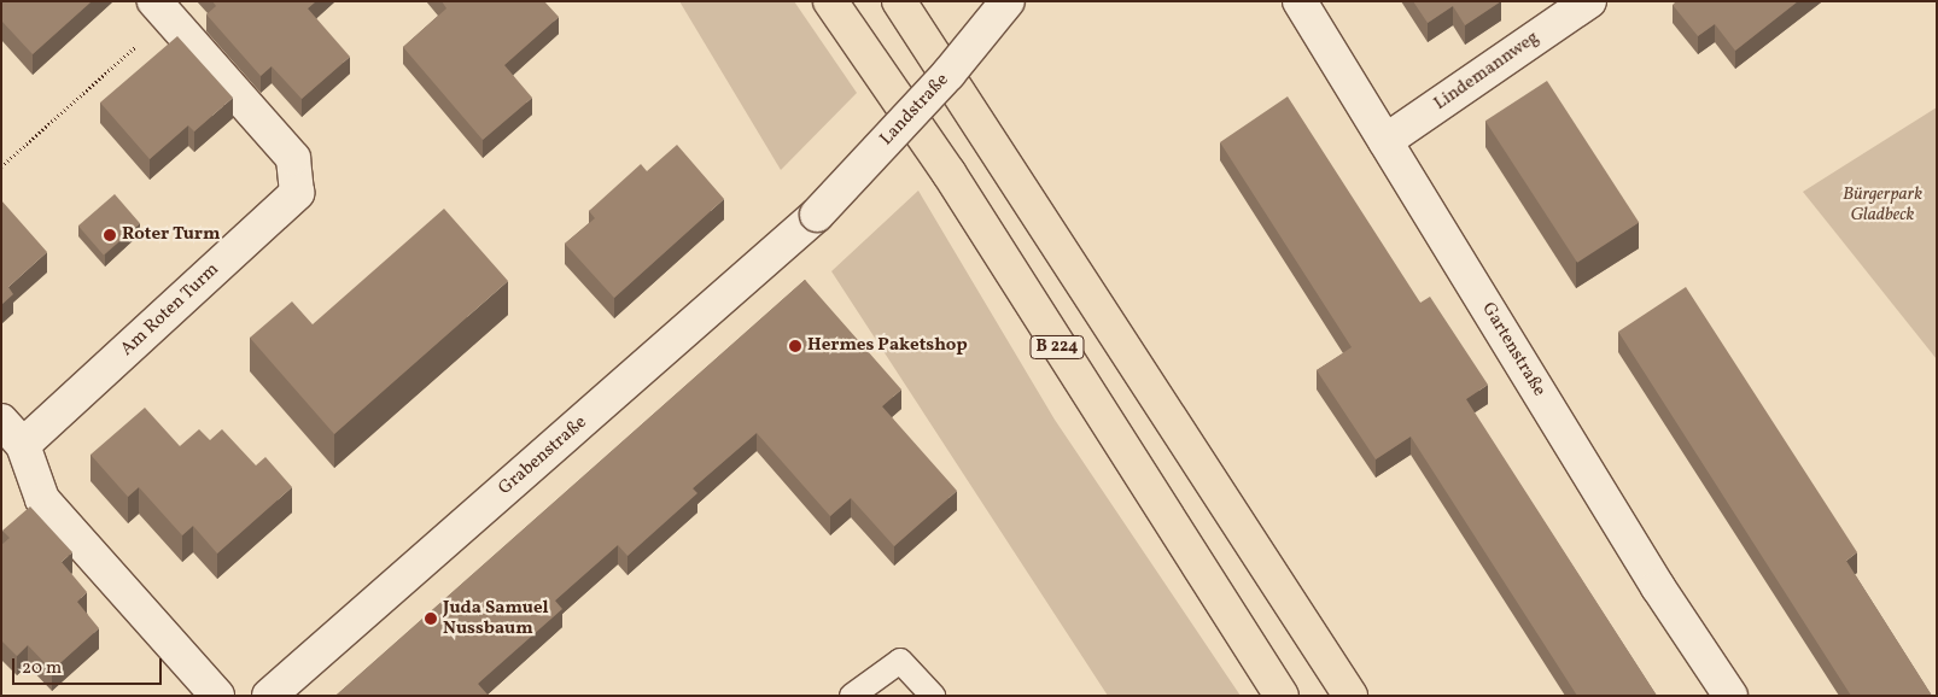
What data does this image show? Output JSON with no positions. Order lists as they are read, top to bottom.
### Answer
{
  "streets": {
    "highway": ["B 224"],
    "street": [
      "Lindemannweg",
      "Landstraße",
      "Am Roten Turm",
      "Gartenstraße",
      "Grabenstraße"
    ]
  },
  "crossings": [
    ["Lindemannweg", "Gartenstraße"],
    ["Landstraße", "Grabenstraße"]
  ],
  "parks": ["Bürgerpark Gladbeck"],
  "places": ["Roter Turm", "Hermes Paketshop", "Juda Samuel Nussbaum"],
  "scale_bar": "20 m"
}
